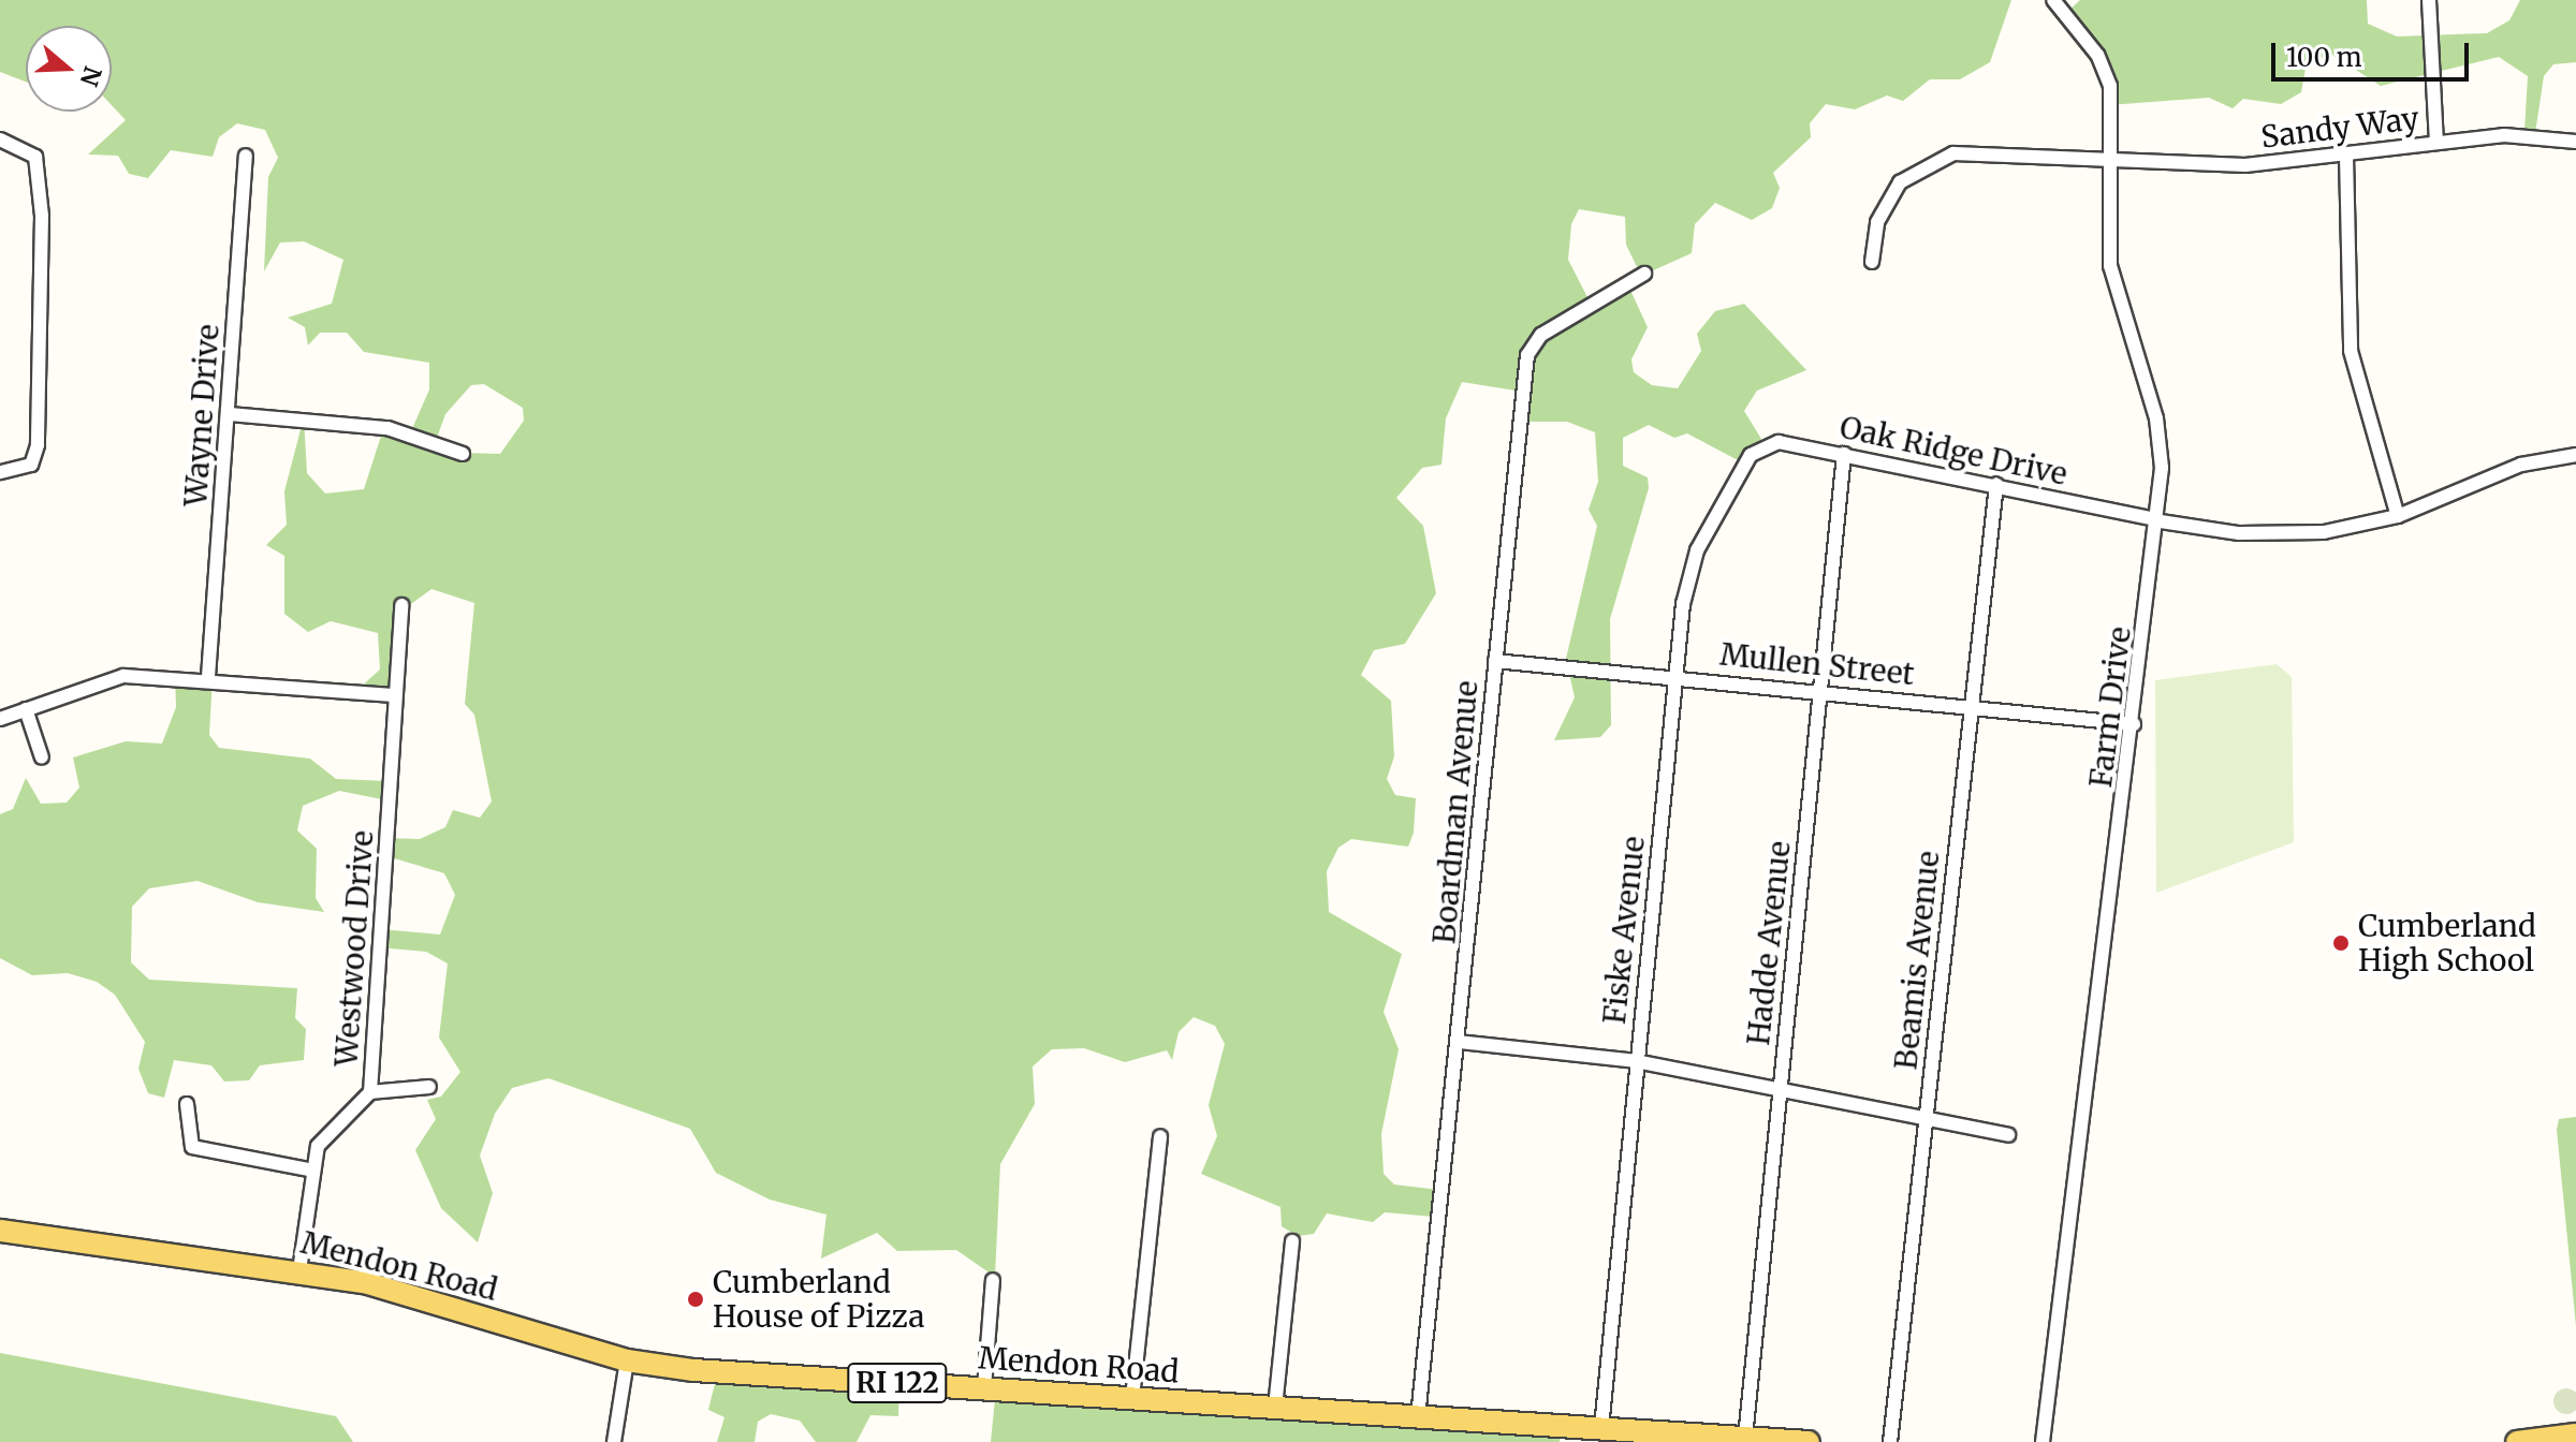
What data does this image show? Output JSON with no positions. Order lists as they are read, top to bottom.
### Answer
{
  "streets": {
    "main road": ["Mendon Road", "RI 122"],
    "street": [
      "Sandy Way",
      "Wayne Drive",
      "Oak Ridge Drive",
      "Mullen Street",
      "Farm Drive",
      "Boardman Avenue",
      "Fiske Avenue",
      "Hadde Avenue",
      "Westwood Drive",
      "Beamis Avenue"
    ]
  },
  "crossings": [
    ["Sandy Way", "Farm Drive"],
    ["Oak Ridge Drive", "Farm Drive"],
    ["Oak Ridge Drive", "Fiske Avenue"],
    ["Oak Ridge Drive", "Hadde Avenue"],
    ["Oak Ridge Drive", "Beamis Avenue"],
    ["Mullen Street", "Farm Drive"],
    ["Mullen Street", "Boardman Avenue"],
    ["Mullen Street", "Fiske Avenue"],
    ["Mullen Street", "Hadde Avenue"],
    ["Mullen Street", "Beamis Avenue"],
    ["Boardman Avenue", "Mendon Road"],
    ["Fiske Avenue", "Mendon Road"],
    ["Hadde Avenue", "Mendon Road"],
    ["Westwood Drive", "Mendon Road"]
  ],
  "places": ["Cumberland High School", "Cumberland House of Pizza"],
  "scale_bar": "100 m",
  "north": "right"
}
